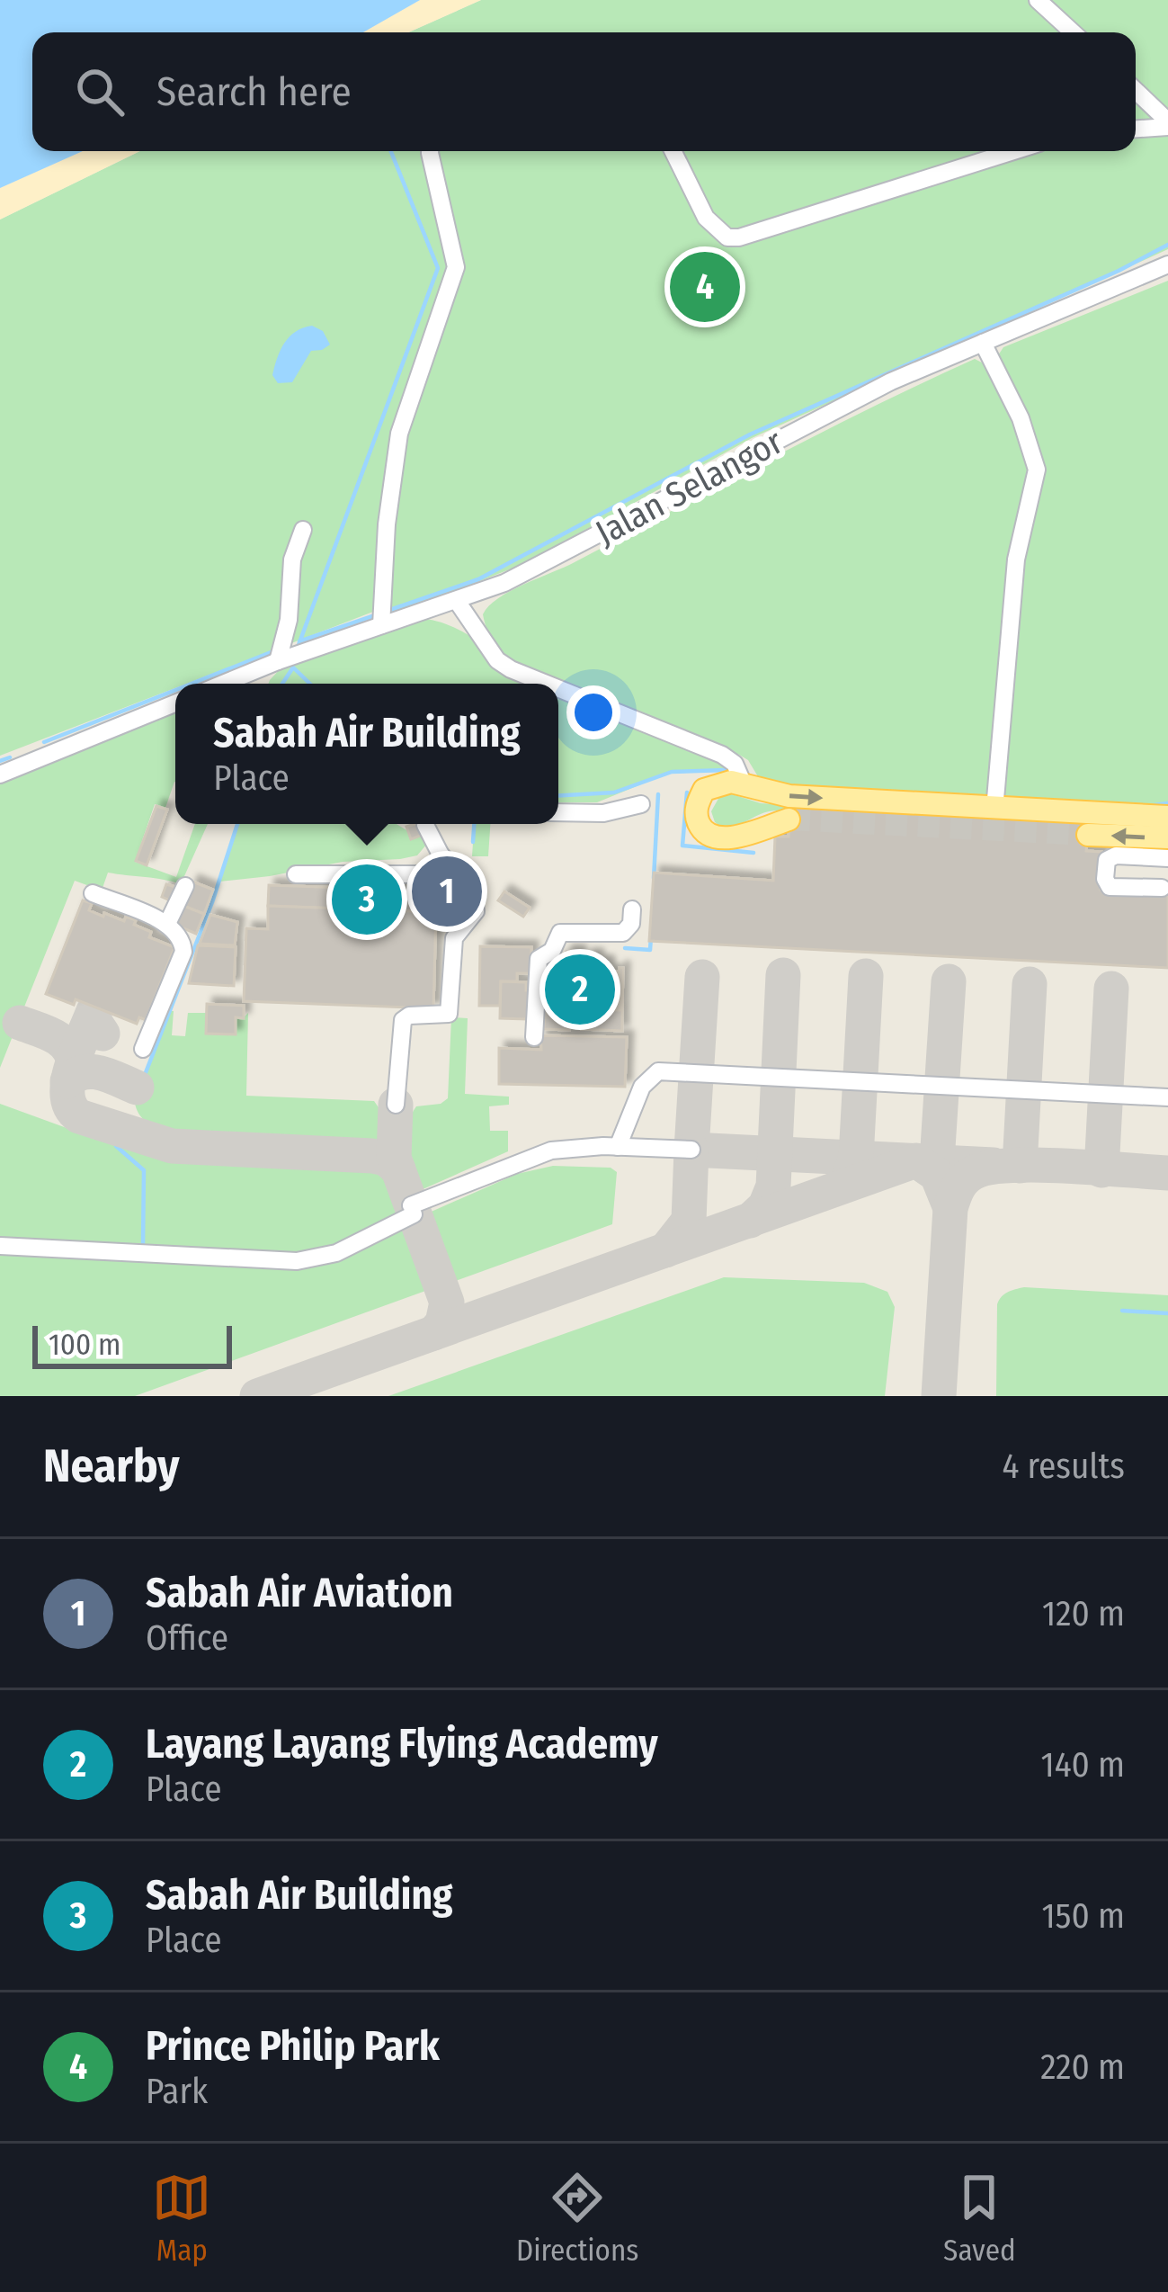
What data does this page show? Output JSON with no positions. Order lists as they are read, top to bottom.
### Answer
{
  "streets": {
    "street": ["Jalan Selangor"]
  },
  "scale_bar": "100 m",
  "page": {
    "search": "Search here",
    "pins": [
      "4",
      "1",
      "3",
      "2"
    ],
    "popup": ["Sabah Air Building", "Place"],
    "scale": "100 m",
    "heading": ["Nearby", "4 results"],
    "list": [
      {
        "mark": "1",
        "name": "Sabah Air Aviation",
        "note": "Office",
        "value": "120 m"
      },
      {
        "mark": "2",
        "name": "Layang Layang Flying Academy",
        "note": "Place",
        "value": "140 m"
      },
      {
        "mark": "3",
        "name": "Sabah Air Building",
        "note": "Place",
        "value": "150 m"
      },
      {
        "mark": "4",
        "name": "Prince Philip Park",
        "note": "Park",
        "value": "220 m"
      }
    ],
    "nav": ["Map", "Directions", "Saved"]
  }
}
